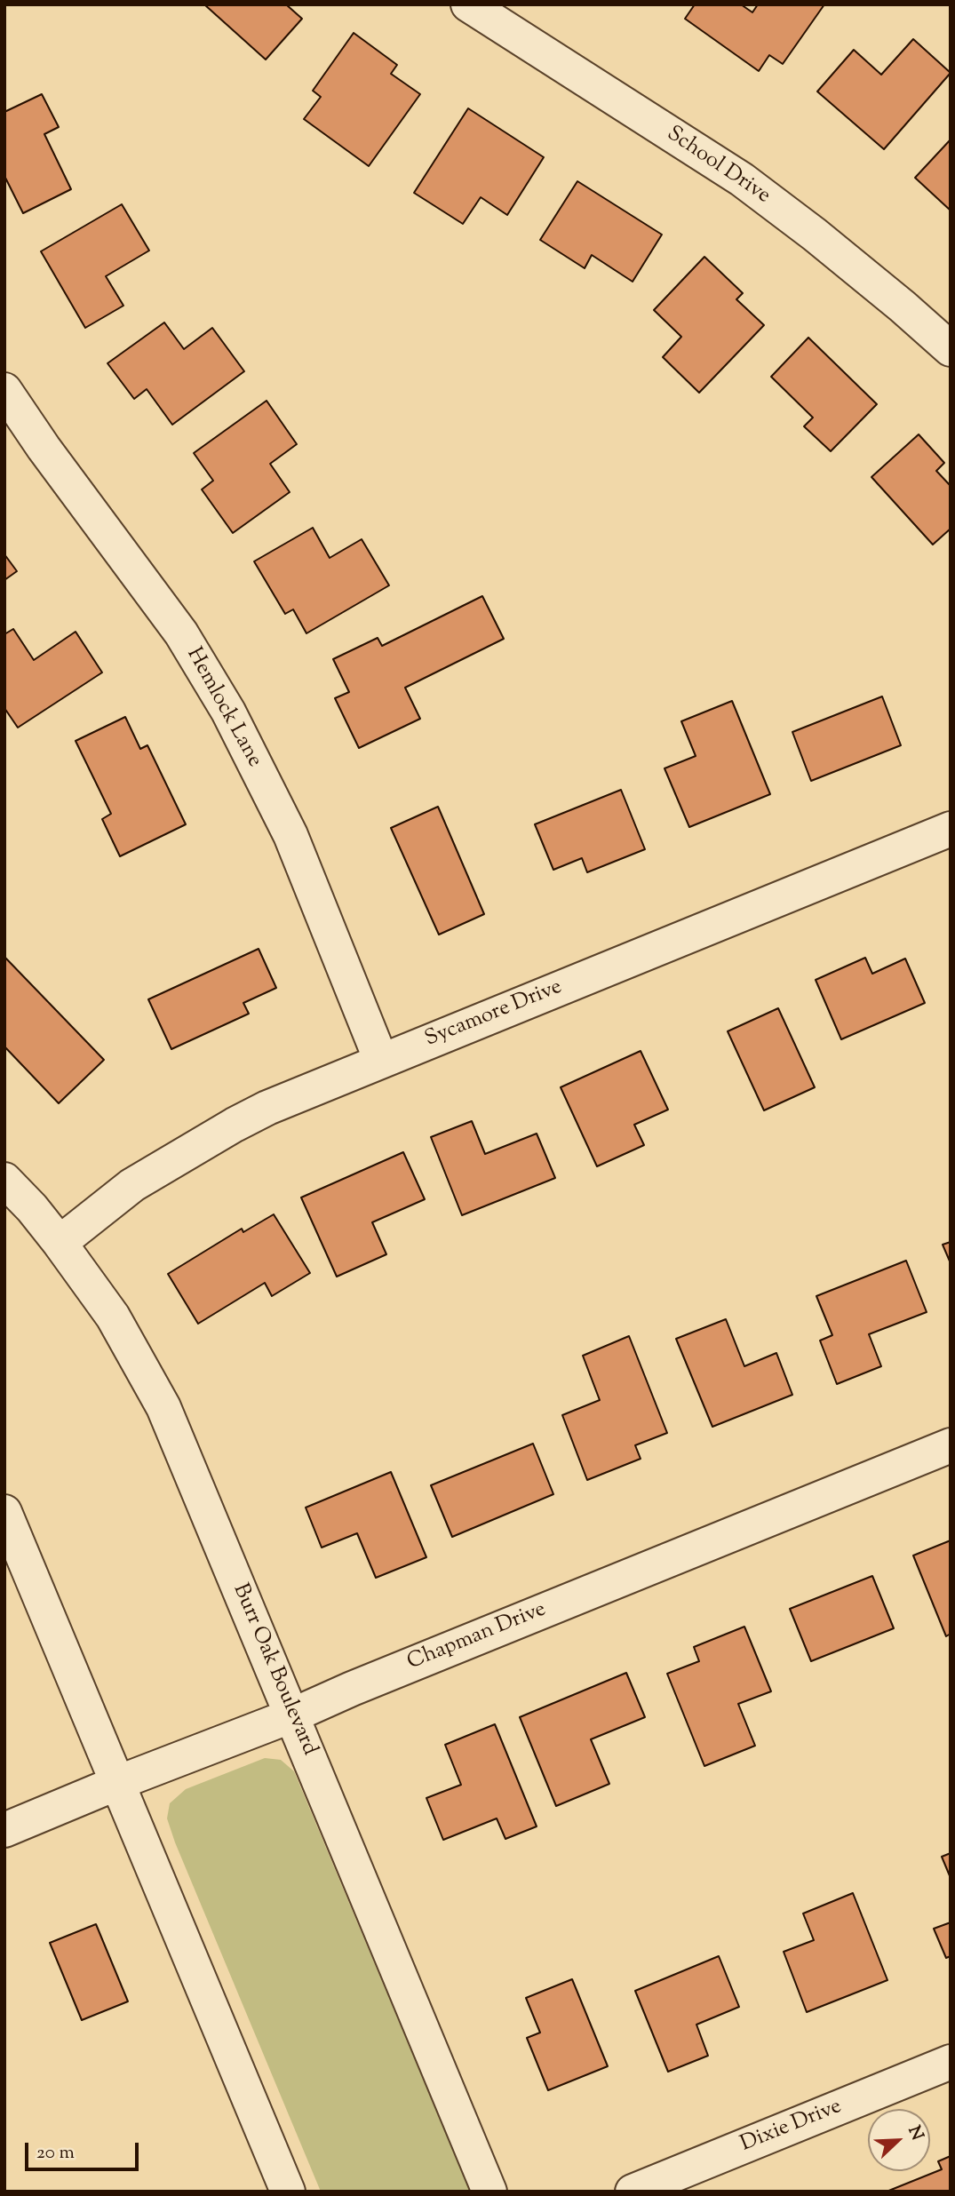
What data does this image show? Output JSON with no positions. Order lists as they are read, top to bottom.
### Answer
{
  "streets": {
    "street": [
      "School Drive",
      "Hemlock Lane",
      "Sycamore Drive",
      "Chapman Drive",
      "Burr Oak Boulevard",
      "Dixie Drive"
    ]
  },
  "crossings": [
    ["Hemlock Lane", "Sycamore Drive"],
    ["Sycamore Drive", "Burr Oak Boulevard"],
    ["Chapman Drive", "Burr Oak Boulevard"]
  ],
  "scale_bar": "20 m",
  "north": "top right"
}
